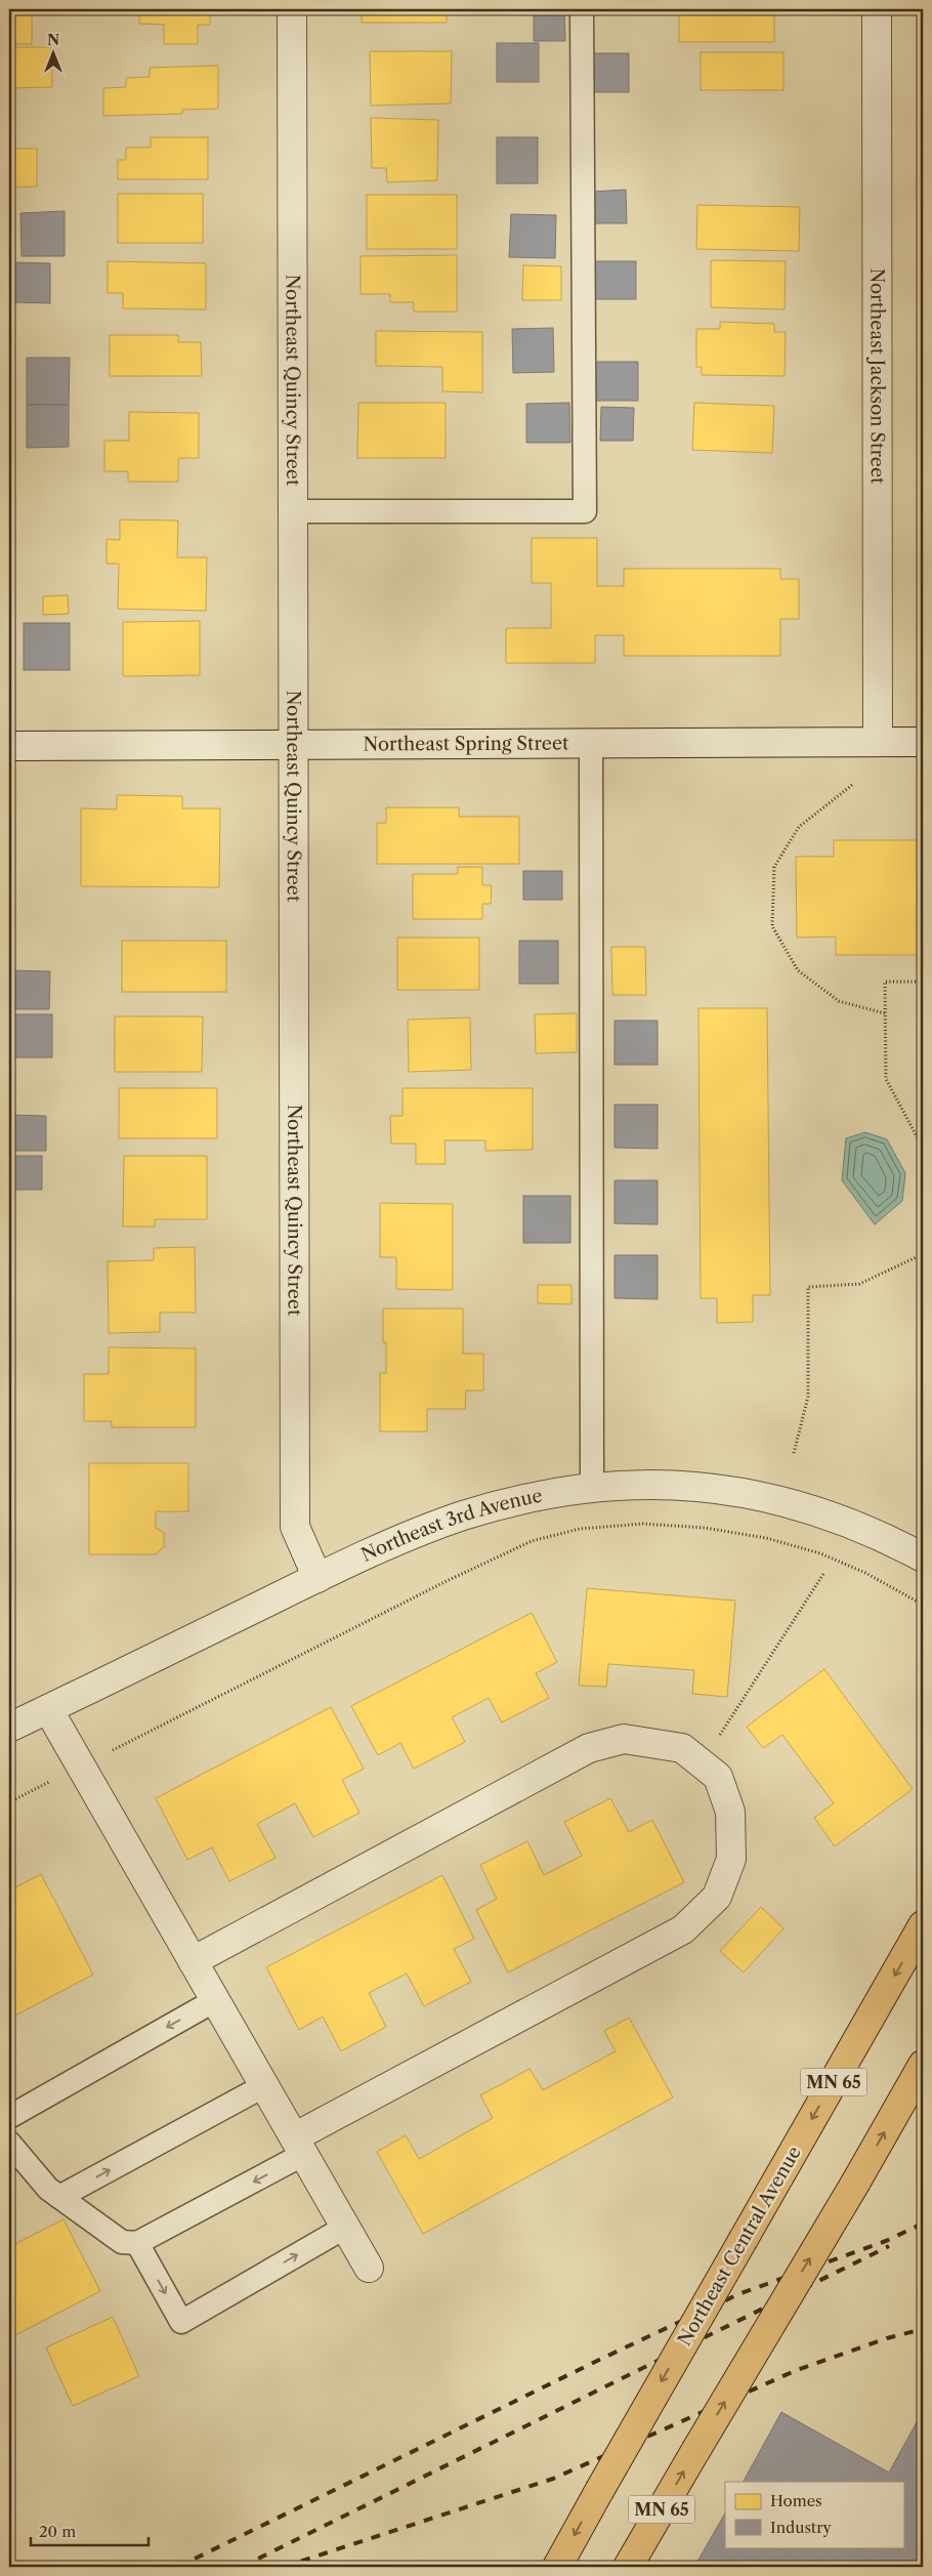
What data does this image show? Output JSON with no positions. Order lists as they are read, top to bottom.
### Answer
{
  "streets": {
    "main road": ["MN 65", "Northeast Central Avenue"],
    "street": [
      "Northeast Jackson Street",
      "Northeast Quincy Street",
      "Northeast Spring Street",
      "Northeast 3rd Avenue"
    ]
  },
  "crossings": [
    ["Northeast Jackson Street", "Northeast Spring Street"],
    ["Northeast Quincy Street", "Northeast Spring Street"],
    ["Northeast Quincy Street", "Northeast 3rd Avenue"]
  ],
  "legend": ["Homes", "Industry"],
  "scale_bar": "20 m",
  "north": "top"
}
